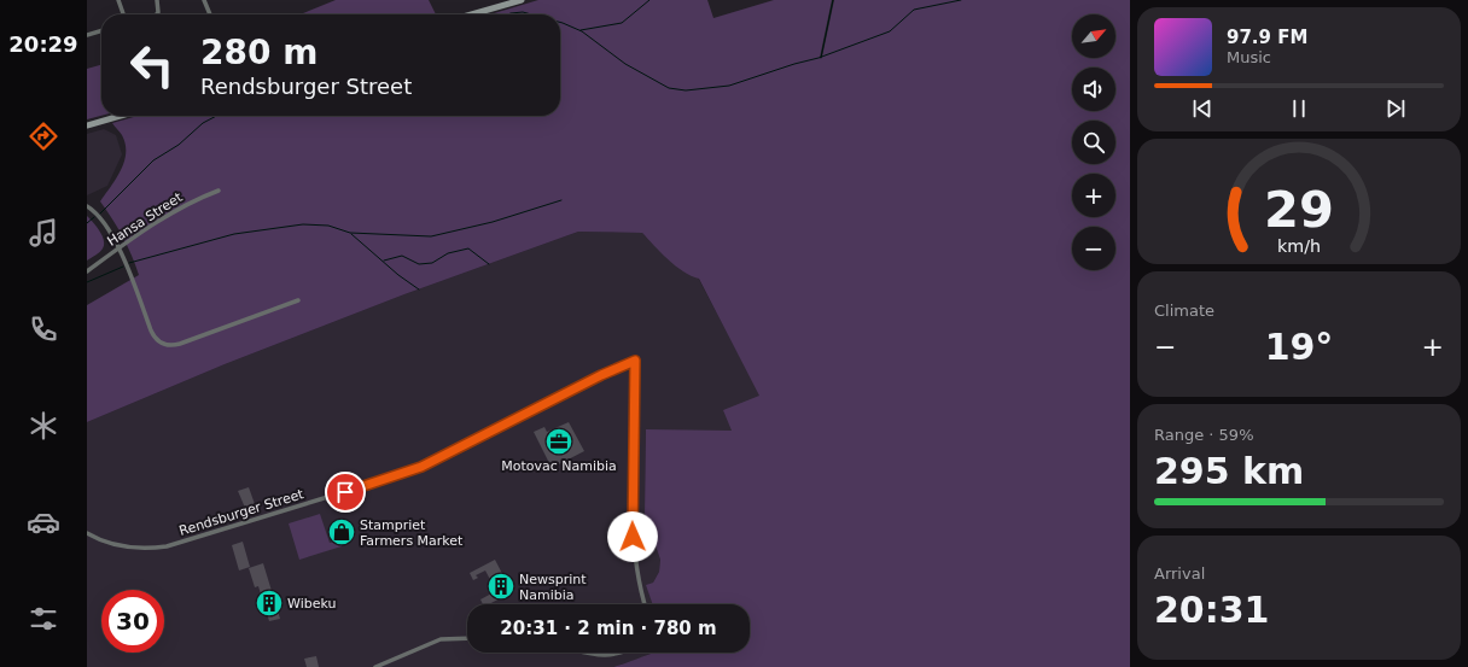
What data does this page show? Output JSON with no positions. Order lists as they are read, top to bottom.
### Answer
{
  "streets": {
    "street": ["Hansa Street", "Rendsburger Street"]
  },
  "places": {
    "office": ["Motovac Namibia"],
    "shop": ["Stampriet Farmers Market"],
    "building": ["Newsprint Namibia", "Wibeku"]
  },
  "north": "top right",
  "page": {
    "tabs": "20:29",
    "map_buttons": ["+", "−"],
    "turn": ["280 m", "Rendsburger Street"],
    "song": ["97.9 FM", "Music"],
    "tile": [
      "Climate",
      ["Range · 59%", "295 km"],
      ["Arrival", "20:31"]
    ],
    "heat": ["−", "19°", "+"],
    "limit": "30",
    "trip": "20:31 · 2 min · 780 m",
    "gauge": ["29", "km/h"]
  }
}
